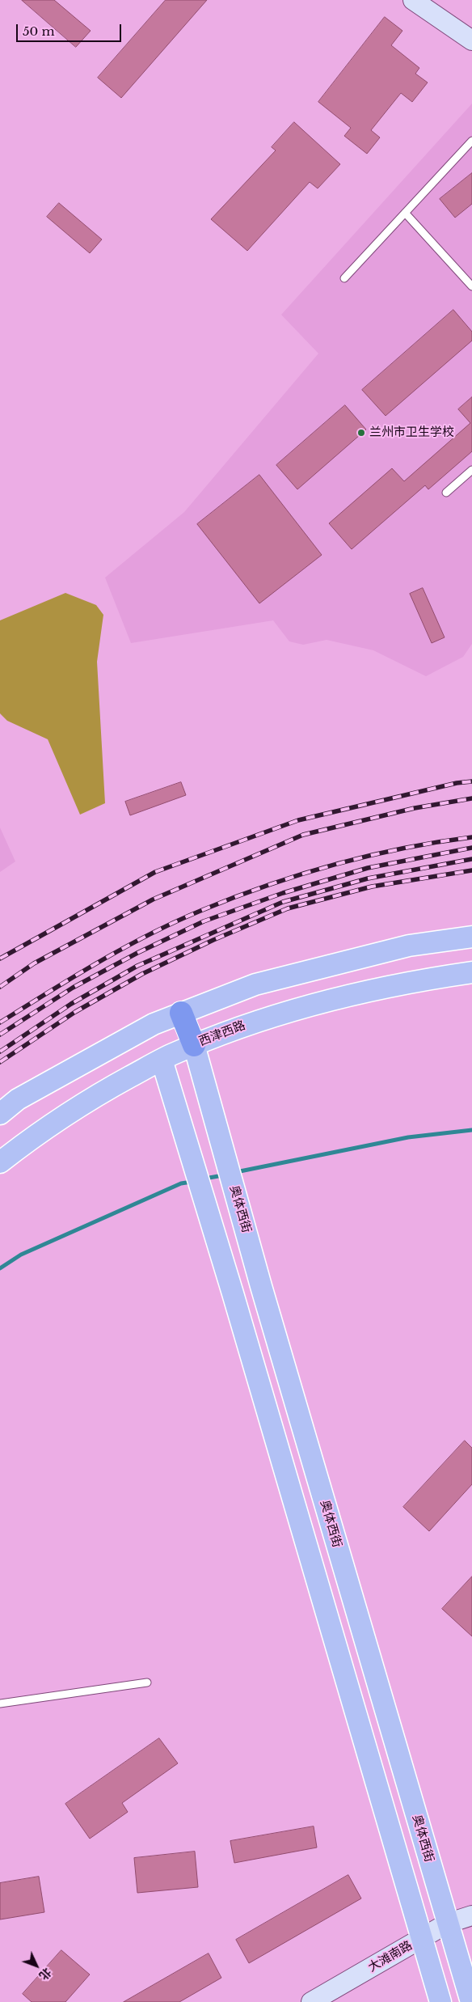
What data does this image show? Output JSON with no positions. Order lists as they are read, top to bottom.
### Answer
{
  "streets": {
    "main road": ["西津西路", "奥体西街"],
    "street": ["大滩南路"]
  },
  "crossings": [
    ["西津西路", "奥体西街"],
    ["奥体西街", "大滩南路"]
  ],
  "places": ["兰州市卫生学校"],
  "scale_bar": "50 m",
  "north": "bottom right"
}
